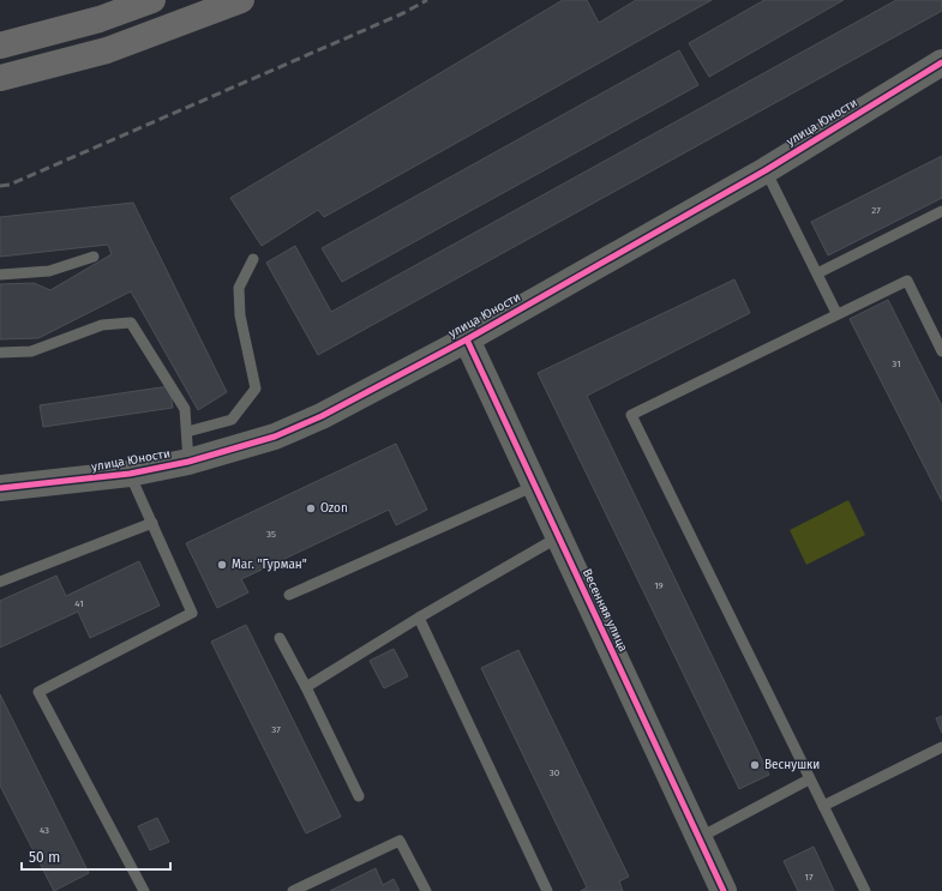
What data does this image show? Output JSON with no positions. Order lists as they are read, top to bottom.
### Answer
{
  "streets": {
    "street": ["улица Юности", "Весенняя улица"]
  },
  "crossings": [
    ["улица Юности", "Весенняя улица"]
  ],
  "places": ["Ozon", "Маг. \"Гурман\"", "Веснушки"],
  "house_numbers": [
    "27",
    "31",
    "35",
    "19",
    "41",
    "37",
    "30",
    "43",
    "17"
  ],
  "scale_bar": "50 m"
}
